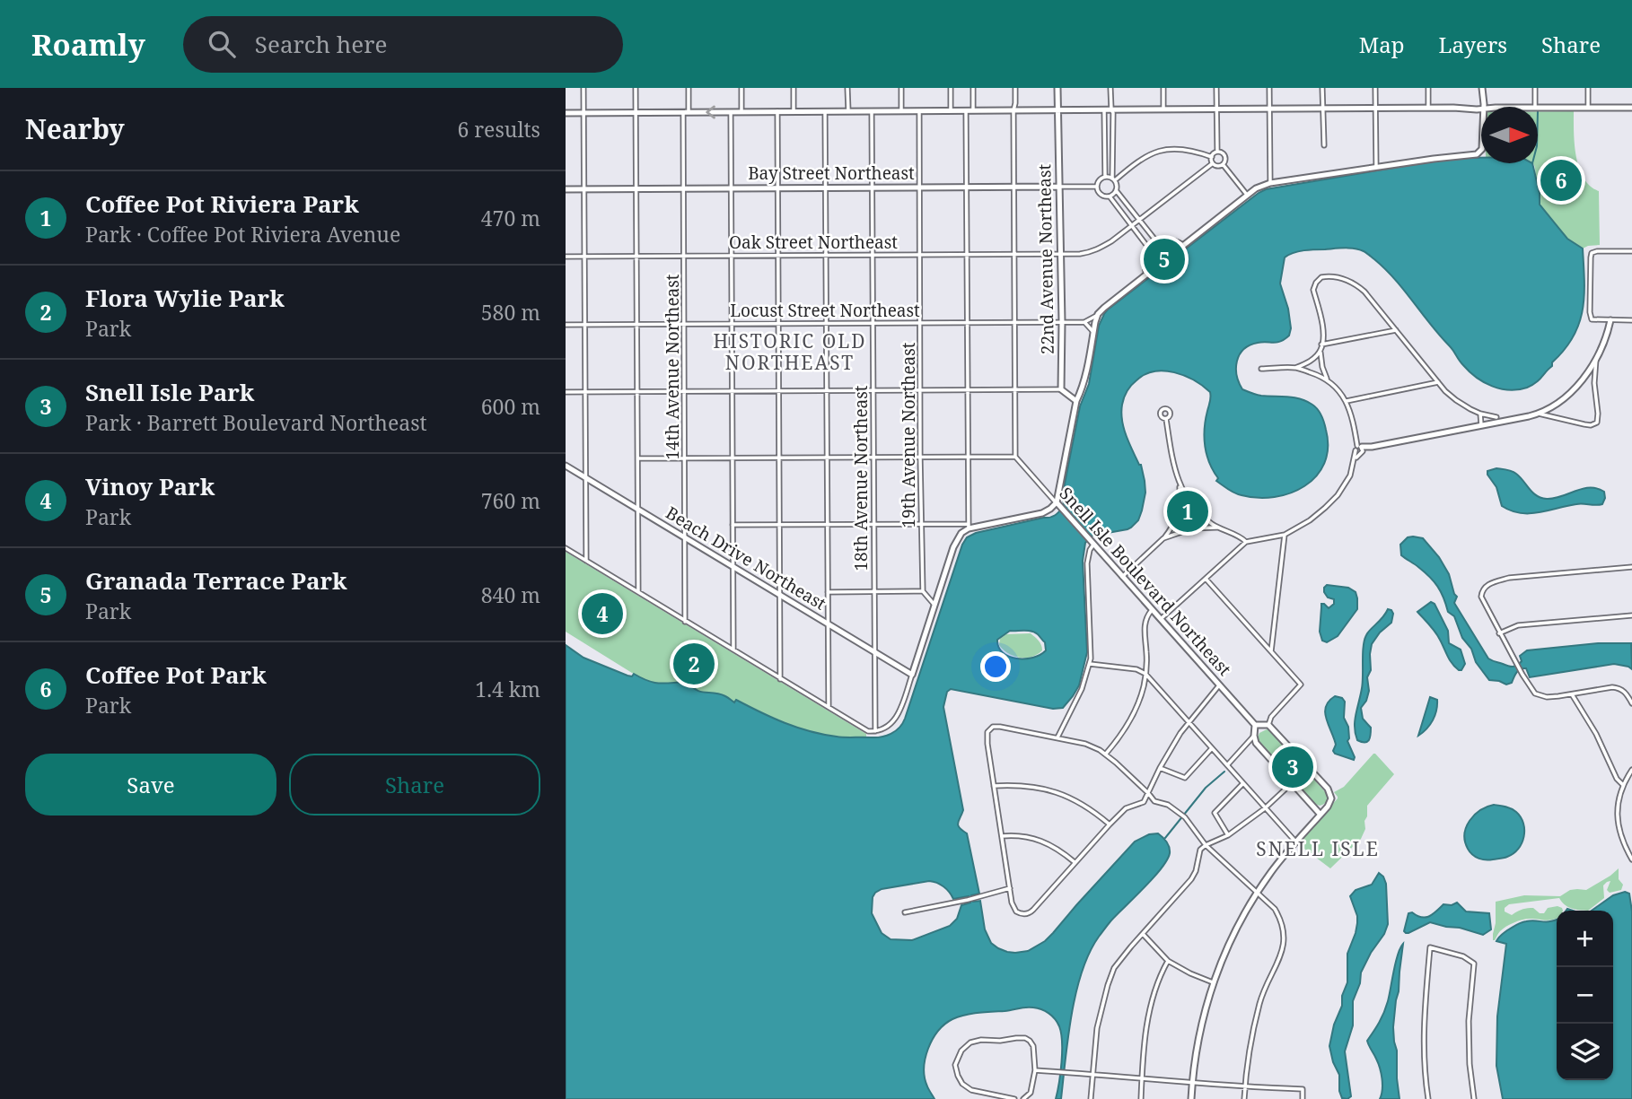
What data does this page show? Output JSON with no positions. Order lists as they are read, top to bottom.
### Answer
{
  "streets": {
    "street": [
      "Bay Street Northeast",
      "Oak Street Northeast",
      "22nd Avenue Northeast",
      "Locust Street Northeast",
      "14th Avenue Northeast",
      "19th Avenue Northeast",
      "18th Avenue Northeast",
      "Beach Drive Northeast",
      "Snell Isle Boulevard Northeast"
    ]
  },
  "crossings": [
    ["Bay Street Northeast", "22nd Avenue Northeast"],
    ["Bay Street Northeast", "14th Avenue Northeast"],
    ["Bay Street Northeast", "19th Avenue Northeast"],
    ["Bay Street Northeast", "18th Avenue Northeast"],
    ["Oak Street Northeast", "22nd Avenue Northeast"],
    ["Oak Street Northeast", "14th Avenue Northeast"],
    ["Oak Street Northeast", "19th Avenue Northeast"],
    ["Oak Street Northeast", "18th Avenue Northeast"],
    ["22nd Avenue Northeast", "Locust Street Northeast"],
    ["Locust Street Northeast", "14th Avenue Northeast"],
    ["Locust Street Northeast", "19th Avenue Northeast"],
    ["Locust Street Northeast", "18th Avenue Northeast"],
    ["14th Avenue Northeast", "Beach Drive Northeast"],
    ["18th Avenue Northeast", "Beach Drive Northeast"]
  ],
  "districts": ["HISTORIC OLD NORTHEAST", "SNELL ISLE"],
  "north": "right",
  "page": {
    "header": "Roamly",
    "search": "Search here",
    "nav": ["Map", "Layers", "Share"],
    "heading": ["Nearby", "6 results"],
    "pins": [
      "6",
      "5",
      "1",
      "4",
      "2",
      "3"
    ],
    "list": [
      {
        "mark": "1",
        "name": "Coffee Pot Riviera Park",
        "note": "Park · Coffee Pot Riviera Avenue",
        "value": "470 m"
      },
      {
        "mark": "2",
        "name": "Flora Wylie Park",
        "note": "Park",
        "value": "580 m"
      },
      {
        "mark": "3",
        "name": "Snell Isle Park",
        "note": "Park · Barrett Boulevard Northeast",
        "value": "600 m"
      },
      {
        "mark": "4",
        "name": "Vinoy Park",
        "note": "Park",
        "value": "760 m"
      },
      {
        "mark": "5",
        "name": "Granada Terrace Park",
        "note": "Park",
        "value": "840 m"
      },
      {
        "mark": "6",
        "name": "Coffee Pot Park",
        "note": "Park",
        "value": "1.4 km"
      }
    ],
    "buttons": ["Save", "Share"],
    "map_buttons": ["+", "−"]
  }
}
